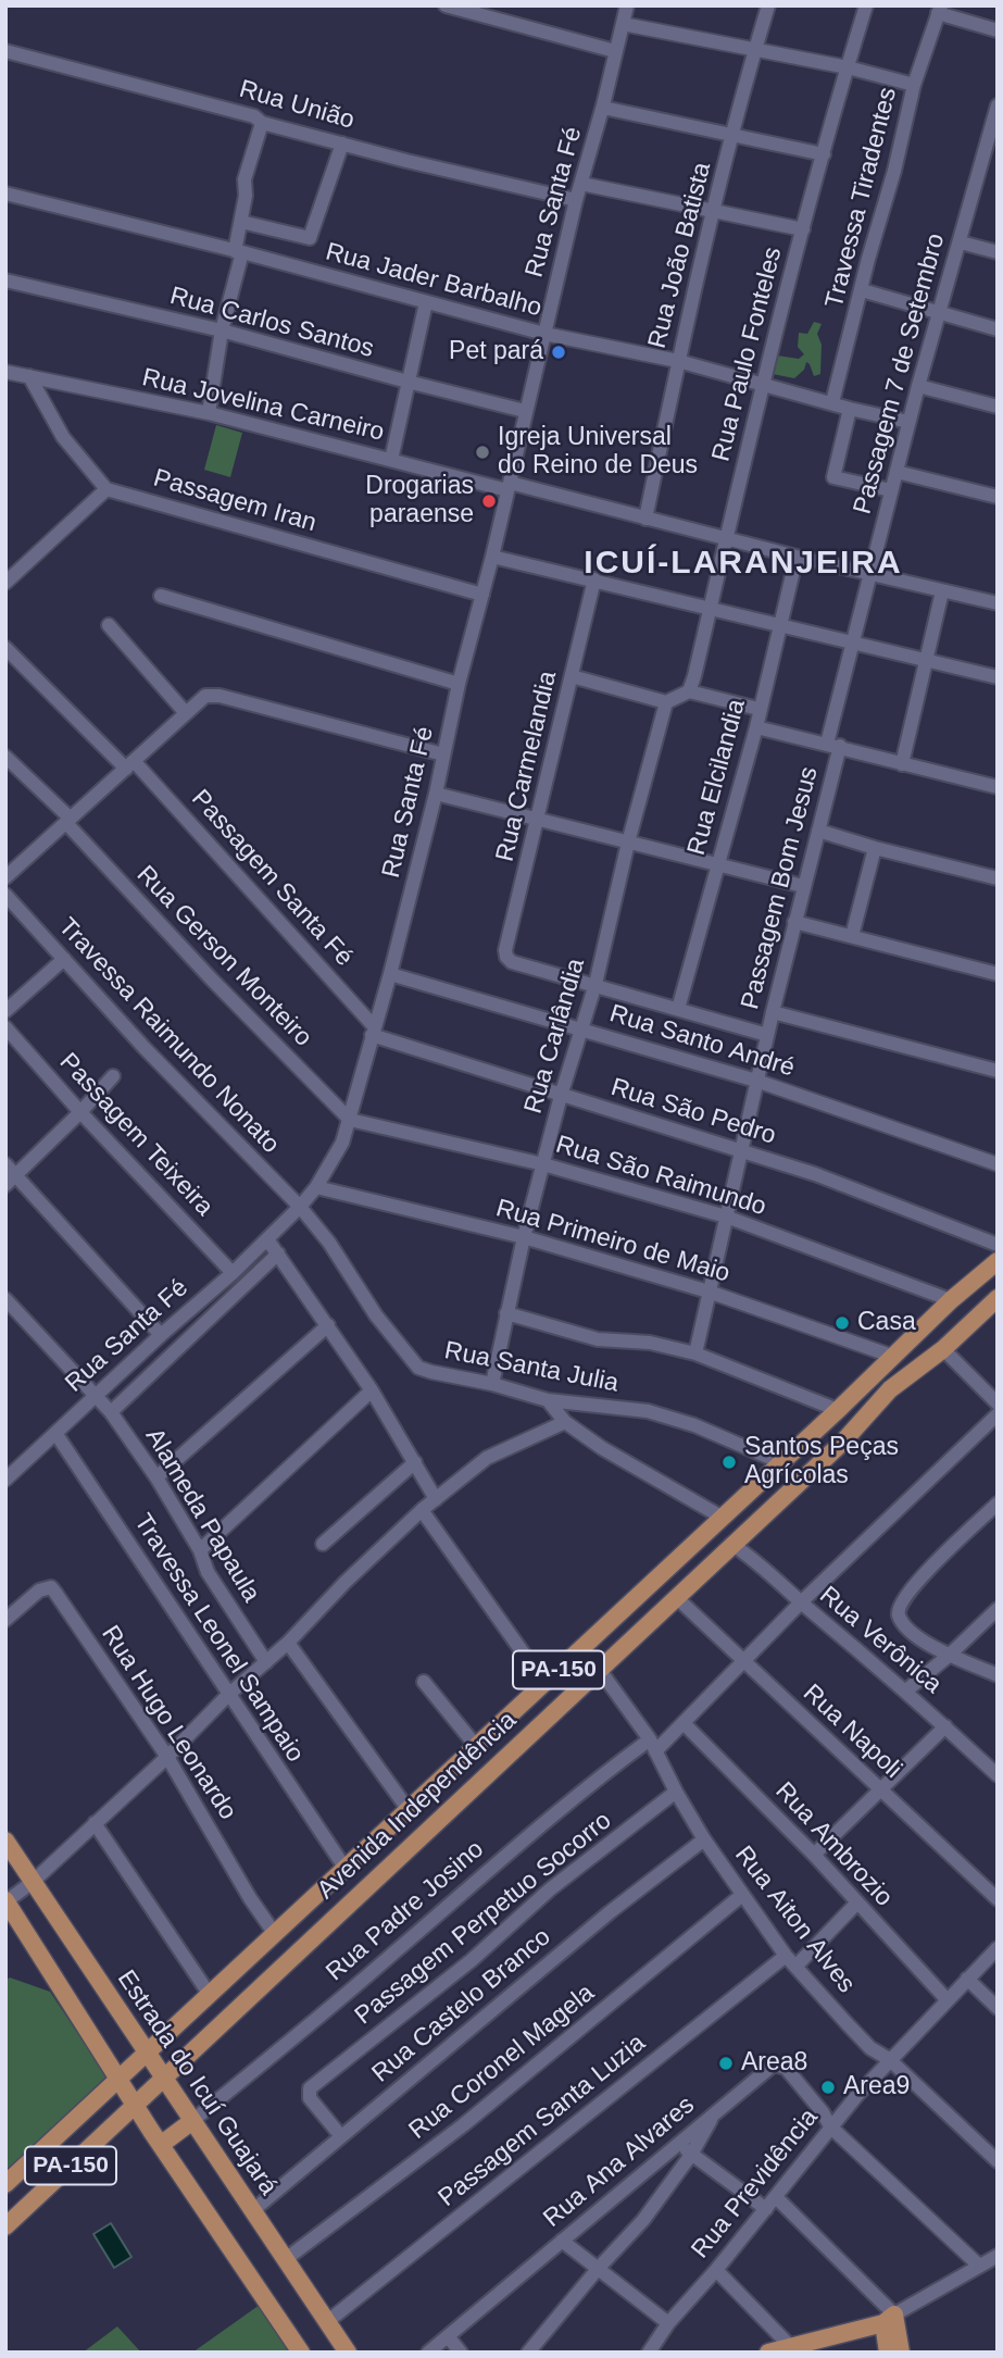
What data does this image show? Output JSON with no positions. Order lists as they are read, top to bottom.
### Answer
{
  "streets": {
    "main road": ["PA-150", "Avenida Independência", "Estrada do Icuí Guajará"],
    "street": [
      "Rua União",
      "Travessa Tiradentes",
      "Rua Santa Fé",
      "Rua João Batista",
      "Rua Jader Barbalho",
      "Rua Carlos Santos",
      "Rua Paulo Fonteles",
      "Passagem 7 de Setembro",
      "Rua Jovelina Carneiro",
      "Passagem Iran",
      "Rua Carmelandia",
      "Rua Elcilandia",
      "Passagem Santa Fé",
      "Passagem Bom Jesus",
      "Rua Gerson Monteiro",
      "Travessa Raimundo Nonato",
      "Rua Carlândia",
      "Rua Santo André",
      "Rua São Pedro",
      "Passagem Teixeira",
      "Rua São Raimundo",
      "Rua Primeiro de Maio",
      "Rua Santa Julia",
      "Alameda Papaula",
      "Travessa Leonel Sampaio",
      "Rua Verônica",
      "Rua Hugo Leonardo",
      "Rua Napoli",
      "Rua Ambrozio",
      "Rua Padre Josino",
      "Passagem Perpetuo Socorro",
      "Rua Aiton Alves",
      "Rua Castelo Branco",
      "Rua Coronel Magela",
      "Passagem Santa Luzia",
      "Rua Ana Alvares",
      "Rua Previdência"
    ]
  },
  "crossings": [
    ["Rua União", "Rua Santa Fé"],
    ["Travessa Tiradentes", "Rua Jader Barbalho"],
    ["Rua Santa Fé", "Rua Jader Barbalho"],
    ["Rua Santa Fé", "Rua Carlos Santos"],
    ["Rua Santa Fé", "Rua Jovelina Carneiro"],
    ["Rua Santa Fé", "Passagem Iran"],
    ["Rua Santa Fé", "Passagem Santa Fé"],
    ["Rua Santa Fé", "Rua Gerson Monteiro"],
    ["Rua Santa Fé", "Travessa Raimundo Nonato"],
    ["Rua Santa Fé", "Rua Santo André"],
    ["Rua Santa Fé", "Rua São Pedro"],
    ["Rua Santa Fé", "Passagem Teixeira"],
    ["Rua Santa Fé", "Rua São Raimundo"],
    ["Rua Santa Fé", "Rua Primeiro de Maio"],
    ["Rua Santa Fé", "Rua Santa Julia"],
    ["Rua Santa Fé", "Alameda Papaula"],
    ["Rua Santa Fé", "Travessa Leonel Sampaio"],
    ["Rua João Batista", "Rua Jader Barbalho"],
    ["Rua João Batista", "Rua Jovelina Carneiro"],
    ["Rua Jader Barbalho", "Rua Paulo Fonteles"],
    ["Rua Jader Barbalho", "Passagem 7 de Setembro"],
    ["Rua Paulo Fonteles", "Rua Jovelina Carneiro"],
    ["Passagem 7 de Setembro", "Rua Jovelina Carneiro"],
    ["Passagem 7 de Setembro", "Passagem Bom Jesus"],
    ["Rua Jovelina Carneiro", "Rua Elcilandia"],
    ["Rua Carmelandia", "Rua Carlândia"],
    ["Passagem Santa Fé", "Rua São Pedro"],
    ["Passagem Bom Jesus", "Rua Santo André"],
    ["Passagem Bom Jesus", "Rua São Pedro"],
    ["Passagem Bom Jesus", "Rua São Raimundo"],
    ["Passagem Bom Jesus", "Rua Primeiro de Maio"],
    ["Rua Gerson Monteiro", "Rua São Raimundo"],
    ["Travessa Raimundo Nonato", "Rua Santa Julia"],
    ["Rua Carlândia", "Rua Santo André"],
    ["Rua Carlândia", "Rua São Pedro"],
    ["Rua Carlândia", "Rua São Raimundo"],
    ["Rua Carlândia", "Rua Primeiro de Maio"],
    ["Rua Carlândia", "Rua Santa Julia"],
    ["Rua São Raimundo", "Avenida Independência"],
    ["Rua Primeiro de Maio", "Avenida Independência"],
    ["Rua Santa Julia", "Avenida Independência"],
    ["Travessa Leonel Sampaio", "Avenida Independência"],
    ["Rua Verônica", "Avenida Independência"],
    ["Rua Verônica", "Rua Padre Josino"],
    ["Rua Hugo Leonardo", "Avenida Independência"],
    ["Rua Napoli", "Avenida Independência"],
    ["Rua Napoli", "Rua Padre Josino"],
    ["Avenida Independência", "Rua Aiton Alves"],
    ["Avenida Independência", "Estrada do Icuí Guajará"],
    ["Rua Ambrozio", "Rua Padre Josino"],
    ["Rua Ambrozio", "Passagem Santa Luzia"],
    ["Rua Ambrozio", "Rua Previdência"],
    ["Rua Padre Josino", "Rua Aiton Alves"],
    ["Rua Padre Josino", "Estrada do Icuí Guajará"],
    ["Passagem Perpetuo Socorro", "Rua Aiton Alves"],
    ["Passagem Perpetuo Socorro", "Rua Castelo Branco"],
    ["Rua Aiton Alves", "Rua Castelo Branco"],
    ["Rua Aiton Alves", "Rua Coronel Magela"],
    ["Rua Aiton Alves", "Passagem Santa Luzia"],
    ["Rua Aiton Alves", "Rua Previdência"],
    ["Rua Castelo Branco", "Estrada do Icuí Guajará"],
    ["Rua Coronel Magela", "Estrada do Icuí Guajará"],
    ["Estrada do Icuí Guajará", "Passagem Santa Luzia"],
    ["Rua Ana Alvares", "Rua Previdência"]
  ],
  "districts": ["ICUÍ-LARANJEIRA"],
  "places": [
    "Pet pará",
    "Igreja Universal do Reino de Deus",
    "Drogarias paraense",
    "Casa",
    "Santos Peças Agrícolas",
    "Area8",
    "Area9"
  ]
}
